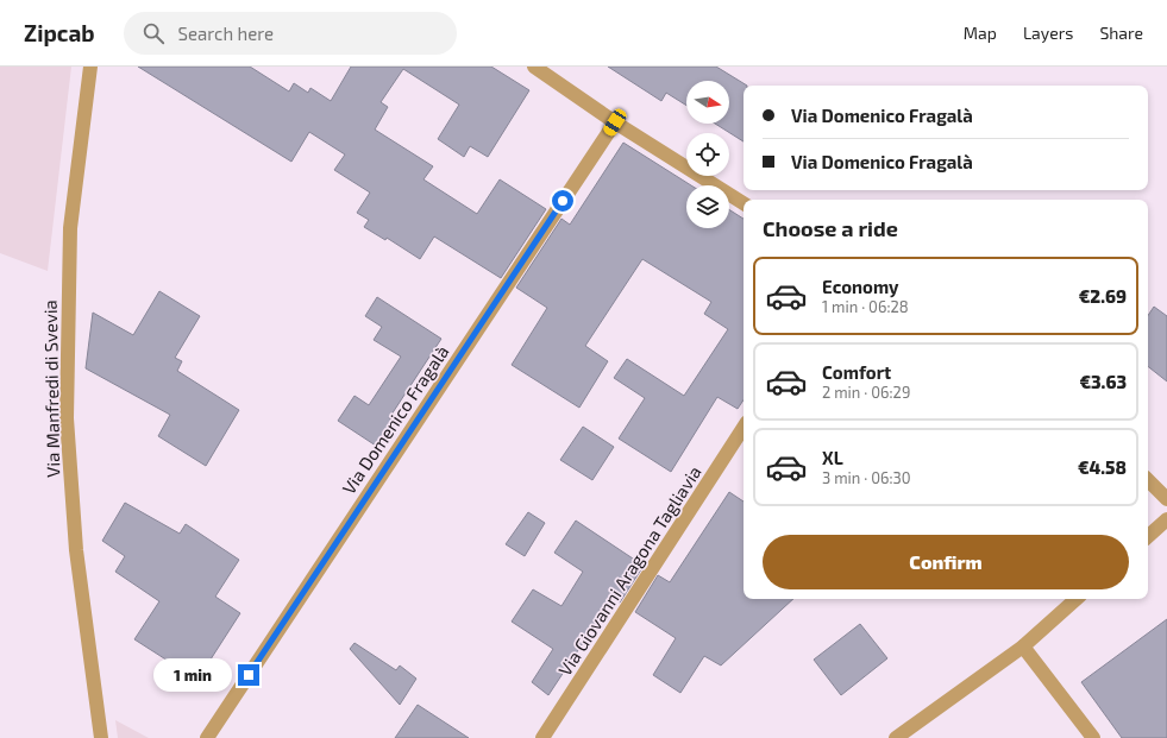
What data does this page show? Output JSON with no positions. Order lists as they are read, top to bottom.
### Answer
{
  "streets": {
    "street": ["Via Manfredi di Svevia", "Via Domenico Fragalà", "Via Giovanni Aragona Tagliavia"]
  },
  "north": "right",
  "page": {
    "header": "Zipcab",
    "search": "Search here",
    "nav": ["Map", "Layers", "Share"],
    "banner": ["Via Domenico Fragalà", "Via Domenico Fragalà"],
    "heading": "Choose a ride",
    "list": [
      {
        "name": "Economy",
        "note": "1 min · 06:28",
        "value": "€2.69"
      },
      {
        "name": "Comfort",
        "note": "2 min · 06:29",
        "value": "€3.63"
      },
      {
        "name": "XL",
        "note": "3 min · 06:30",
        "value": "€4.58"
      }
    ],
    "buttons": "Confirm",
    "bubble": "1 min"
  }
}
